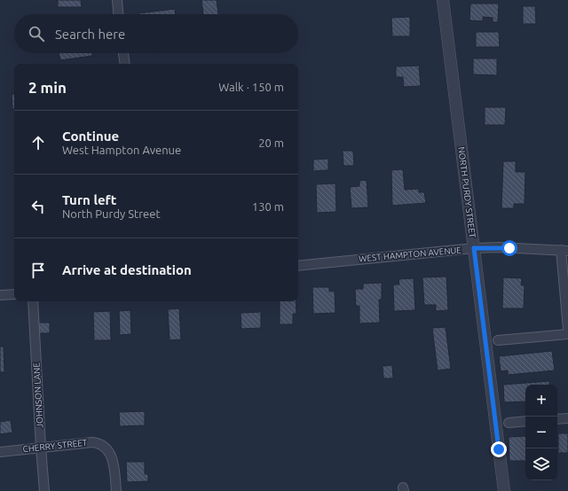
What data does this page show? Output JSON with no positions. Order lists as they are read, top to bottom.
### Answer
{
  "streets": {
    "street": [
      "NORTH PURDY STREET",
      "WEST HAMPTON AVENUE",
      "JOHNSON LANE",
      "CHERRY STREET"
    ]
  },
  "crossings": [
    ["NORTH PURDY STREET", "WEST HAMPTON AVENUE"],
    ["JOHNSON LANE", "CHERRY STREET"]
  ],
  "page": {
    "search": "Search here",
    "heading": ["2 min", "Walk · 150 m"],
    "list": [
      ["Continue", "West Hampton Avenue", "20 m"],
      ["Turn left", "North Purdy Street", "130 m"],
      "Arrive at destination"
    ],
    "map_buttons": ["+", "−"]
  }
}
